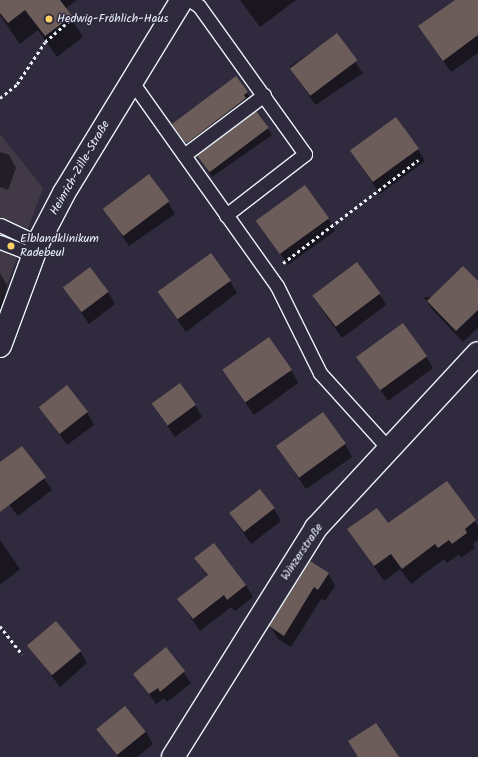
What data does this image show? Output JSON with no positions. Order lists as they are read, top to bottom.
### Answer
{
  "streets": {
    "street": ["Heinrich-Zille-Straße", "Winzerstraße"]
  },
  "places": ["Hedwig-Fröhlich-Haus", "Elblandklinikum Radebeul"]
}
